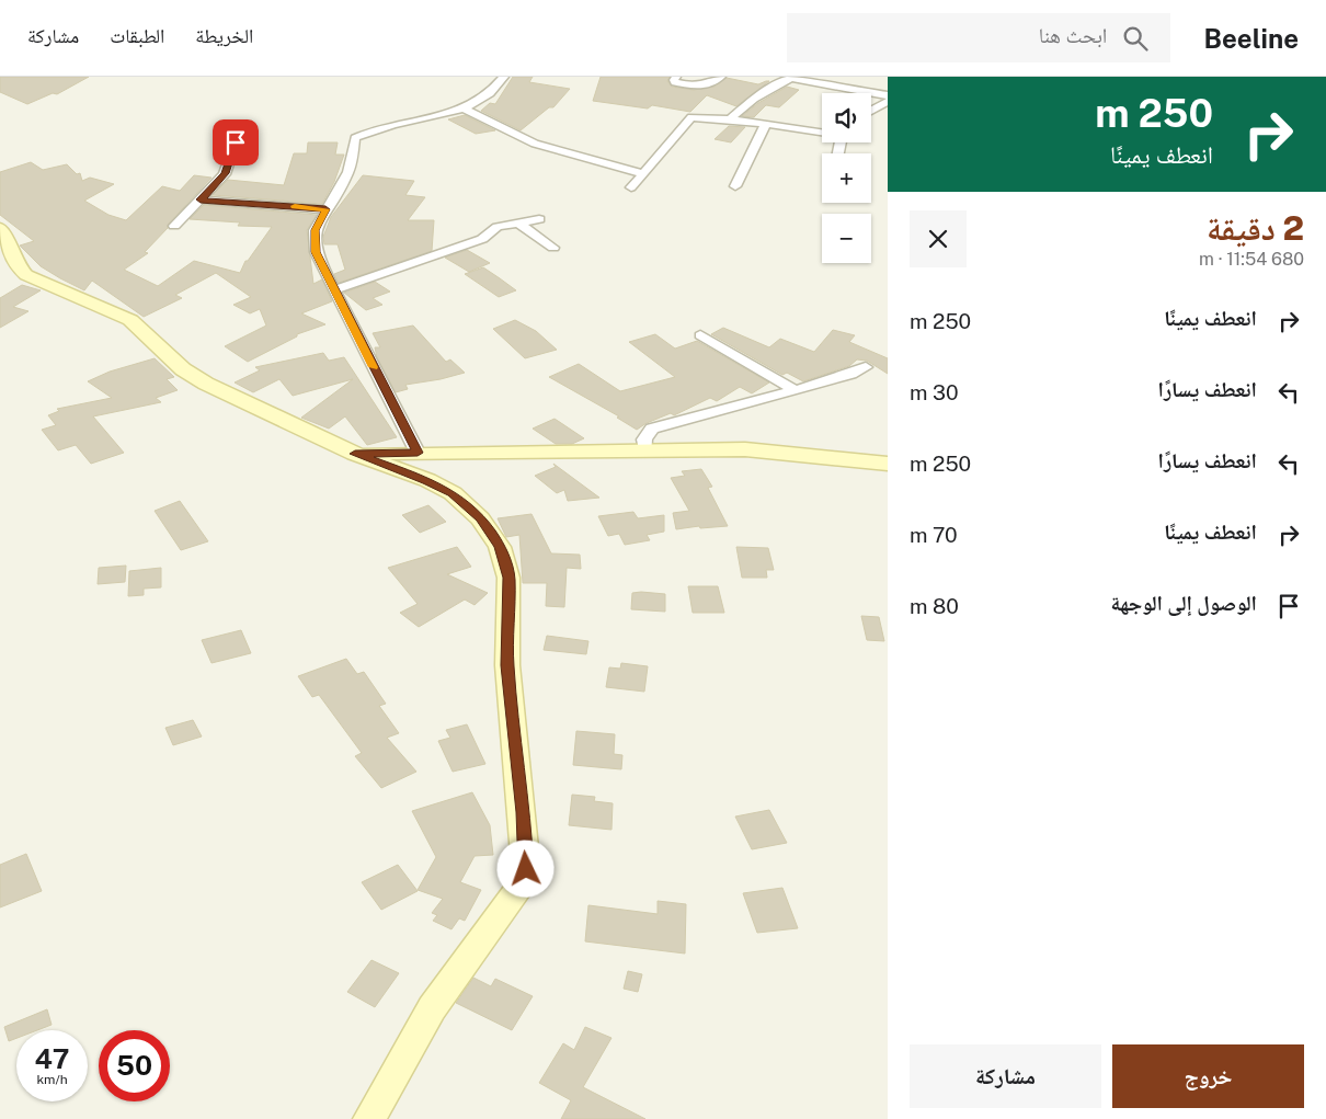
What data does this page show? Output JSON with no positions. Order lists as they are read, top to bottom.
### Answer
{
  "page": {
    "header": "Beeline",
    "search": "ابحث هنا",
    "nav": ["الخريطة", "الطبقات", "مشاركة"],
    "turn": ["250 m", "انعطف يمينًا"],
    "map_buttons": ["+", "−"],
    "heading": ["2 دقيقة", "680 m · 11:54"],
    "list": [
      {
        "name": "انعطف يمينًا",
        "value": "250 m"
      },
      {
        "name": "انعطف يسارًا",
        "value": "30 m"
      },
      {
        "name": "انعطف يسارًا",
        "value": "250 m"
      },
      {
        "name": "انعطف يمينًا",
        "value": "70 m"
      },
      {
        "name": "الوصول إلى الوجهة",
        "value": "80 m"
      }
    ],
    "speed": "47 km/h",
    "limit": "50",
    "buttons": ["خروج", "مشاركة"]
  }
}
